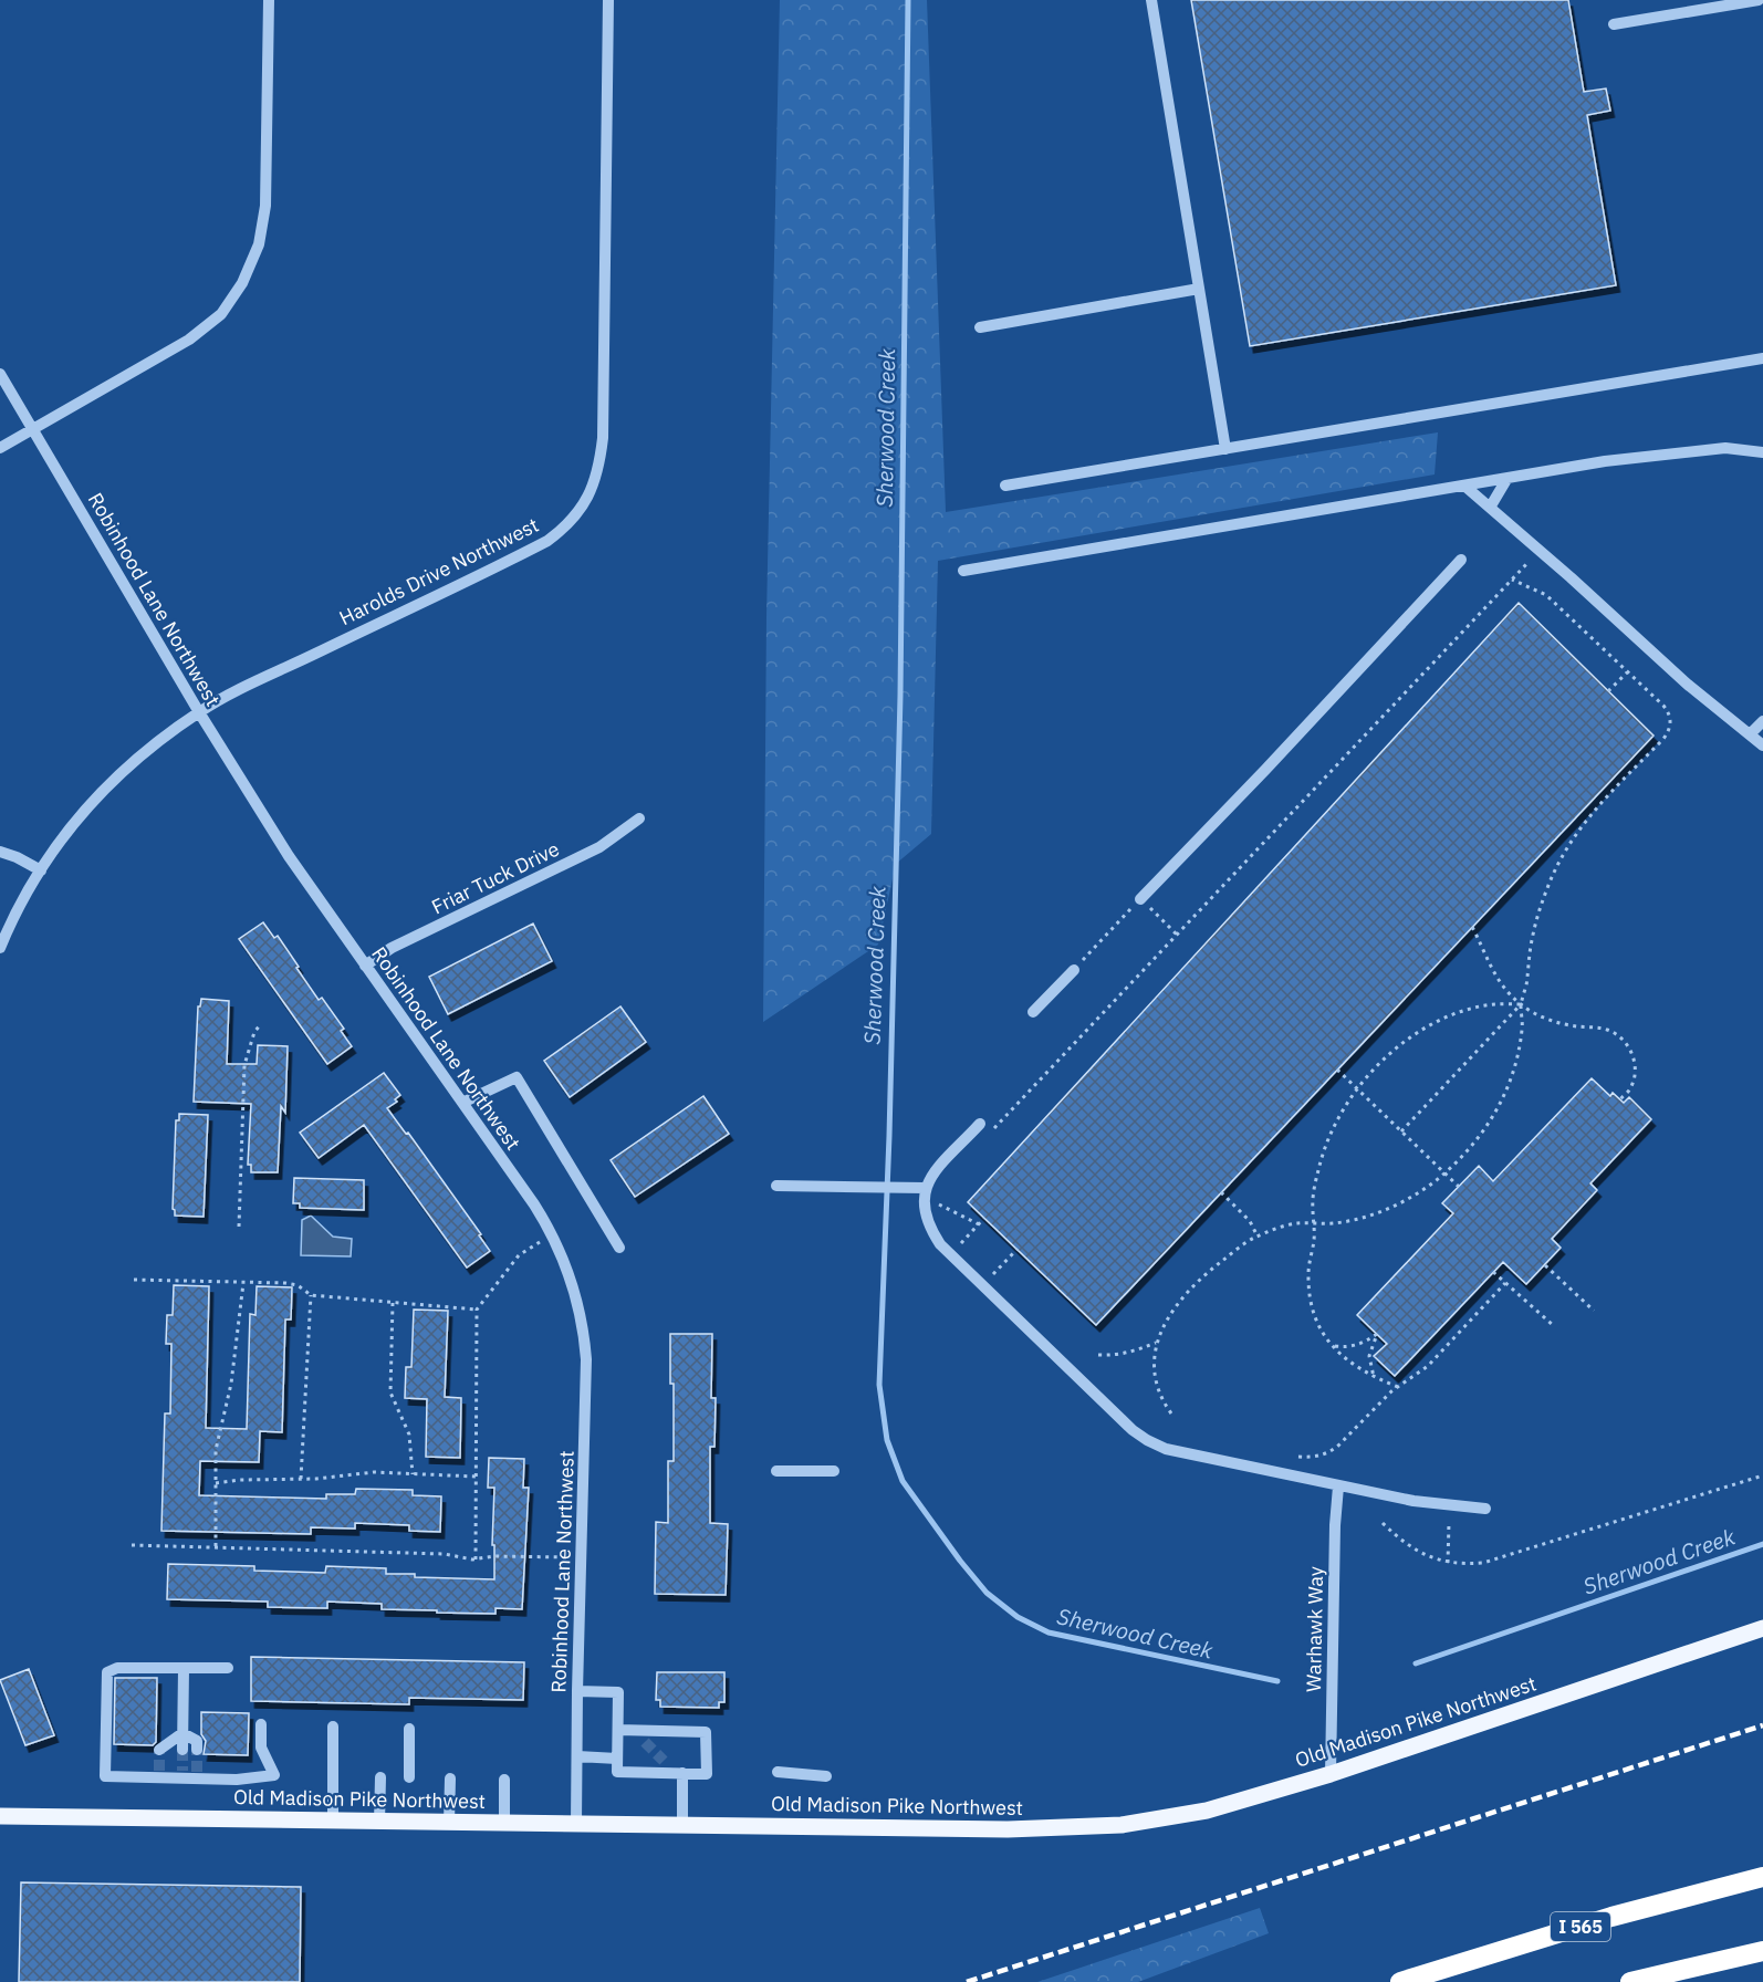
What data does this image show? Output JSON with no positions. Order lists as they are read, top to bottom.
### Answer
{
  "streets": {
    "highway": ["I 565"],
    "main road": ["Old Madison Pike Northwest"],
    "street": [
      "Harolds Drive Northwest",
      "Robinhood Lane Northwest",
      "Friar Tuck Drive",
      "Warhawk Way"
    ]
  },
  "crossings": [
    ["Harolds Drive Northwest", "Robinhood Lane Northwest"],
    ["Robinhood Lane Northwest", "Friar Tuck Drive"],
    ["Robinhood Lane Northwest", "Old Madison Pike Northwest"],
    ["Warhawk Way", "Old Madison Pike Northwest"]
  ],
  "water": ["Sherwood Creek"]
}
